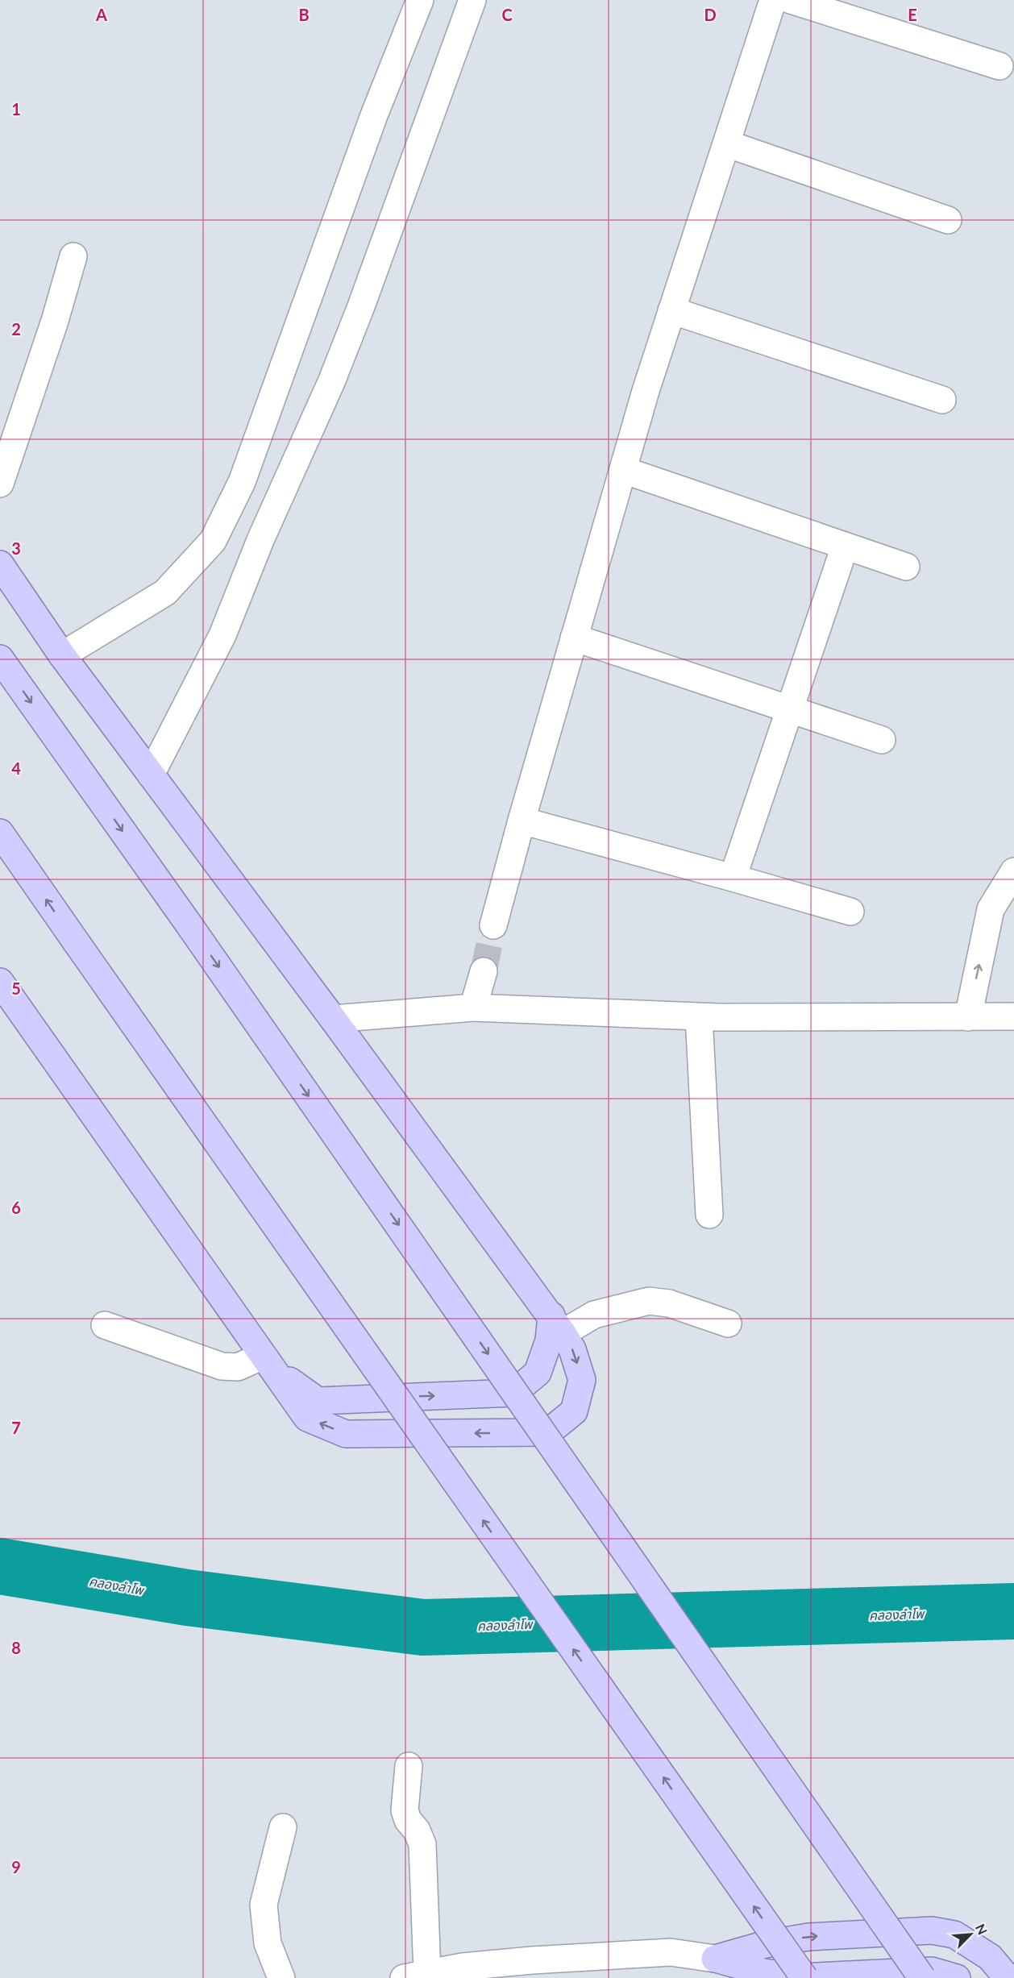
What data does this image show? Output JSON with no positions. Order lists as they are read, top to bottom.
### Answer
{
  "water": ["คลองลำโพ"],
  "north": "top right",
  "grid": {
    "columns": [
      "A",
      "B",
      "C",
      "D",
      "E"
    ],
    "rows": [
      "1",
      "2",
      "3",
      "4",
      "5",
      "6",
      "7",
      "8",
      "9"
    ]
  }
}
